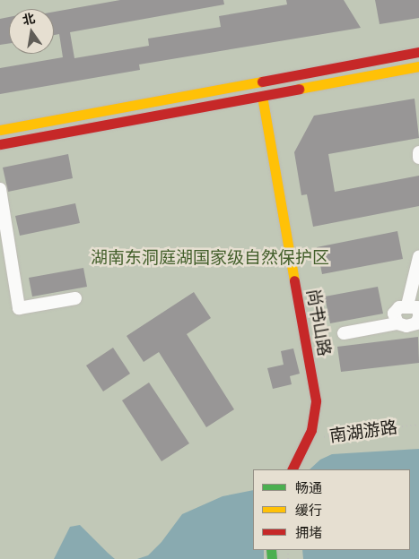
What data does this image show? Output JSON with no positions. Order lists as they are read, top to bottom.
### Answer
{
  "streets": {
    "main road": ["尚书山路"],
    "path": ["南湖游路"]
  },
  "parks": ["湖南东洞庭湖国家级自然保护区"],
  "legend": ["畅通", "缓行", "拥堵"],
  "north": "top"
}
